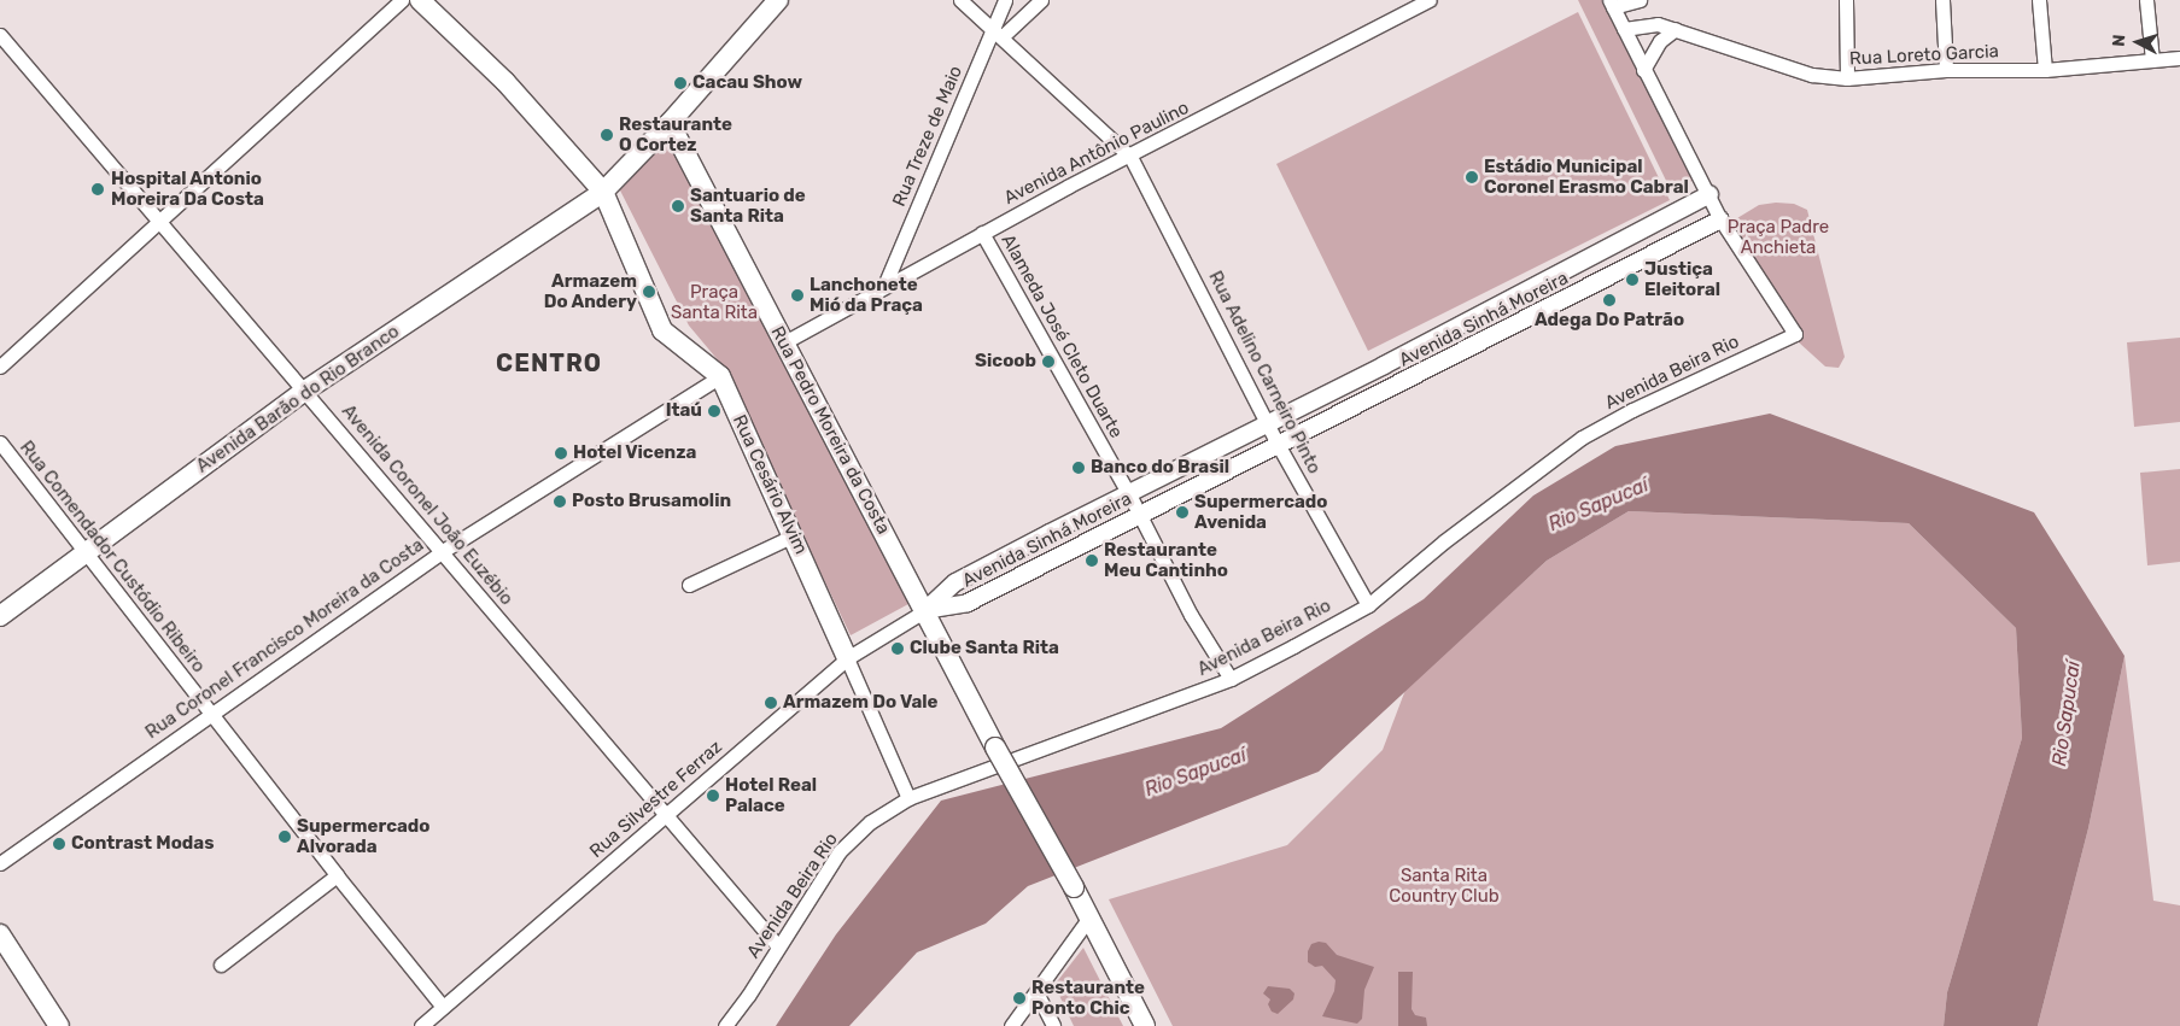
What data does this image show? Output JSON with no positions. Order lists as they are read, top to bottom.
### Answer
{
  "streets": {
    "main road": ["Avenida Barão do Rio Branco", "Rua Pedro Moreira da Costa", "Rua Cesário Alvim"],
    "street": [
      "Rua Loreto Garcia",
      "Rua Treze de Maio",
      "Avenida Antônio Paulino",
      "Avenida Sinhá Moreira",
      "Alameda José Cleto Duarte",
      "Rua Adelino Carneiro Pinto",
      "Avenida Beira Rio",
      "Avenida Coronel João Euzébio",
      "Rua Comendador Custódio Ribeiro",
      "Rua Coronel Francisco Moreira da Costa",
      "Rua Silvestre Ferraz"
    ]
  },
  "crossings": [
    ["Rua Treze de Maio", "Avenida Antônio Paulino"],
    ["Rua Treze de Maio", "Rua Adelino Carneiro Pinto"],
    ["Avenida Antônio Paulino", "Alameda José Cleto Duarte"],
    ["Avenida Antônio Paulino", "Rua Adelino Carneiro Pinto"],
    ["Avenida Antônio Paulino", "Rua Pedro Moreira da Costa"],
    ["Avenida Sinhá Moreira", "Alameda José Cleto Duarte"],
    ["Avenida Sinhá Moreira", "Rua Adelino Carneiro Pinto"],
    ["Avenida Sinhá Moreira", "Avenida Beira Rio"],
    ["Avenida Sinhá Moreira", "Rua Pedro Moreira da Costa"],
    ["Avenida Sinhá Moreira", "Rua Silvestre Ferraz"],
    ["Alameda José Cleto Duarte", "Avenida Beira Rio"],
    ["Rua Adelino Carneiro Pinto", "Avenida Beira Rio"],
    ["Avenida Beira Rio", "Rua Cesário Alvim"],
    ["Avenida Beira Rio", "Avenida Coronel João Euzébio"],
    ["Avenida Barão do Rio Branco", "Rua Cesário Alvim"],
    ["Avenida Barão do Rio Branco", "Avenida Coronel João Euzébio"],
    ["Avenida Barão do Rio Branco", "Rua Comendador Custódio Ribeiro"],
    ["Rua Pedro Moreira da Costa", "Rua Silvestre Ferraz"],
    ["Rua Cesário Alvim", "Rua Coronel Francisco Moreira da Costa"],
    ["Rua Cesário Alvim", "Rua Silvestre Ferraz"],
    ["Avenida Coronel João Euzébio", "Rua Coronel Francisco Moreira da Costa"],
    ["Avenida Coronel João Euzébio", "Rua Silvestre Ferraz"],
    ["Rua Comendador Custódio Ribeiro", "Rua Coronel Francisco Moreira da Costa"],
    ["Rua Comendador Custódio Ribeiro", "Rua Silvestre Ferraz"]
  ],
  "districts": ["CENTRO"],
  "water": ["Rio Sapucaí"],
  "parks": ["Praça Padre Anchieta", "Praça Santa Rita", "Santa Rita Country Club"],
  "places": [
    "Cacau Show",
    "Restaurante O Cortez",
    "Estádio Municipal Coronel Erasmo Cabral",
    "Hospital Antonio Moreira Da Costa",
    "Santuario de Santa Rita",
    "Justiça Eleitoral",
    "Armazem Do Andery",
    "Lanchonete Mió da Praça",
    "Adega Do Patrão",
    "Sicoob",
    "Itaú",
    "Hotel Vicenza",
    "Banco do Brasil",
    "Posto Brusamolin",
    "Supermercado Avenida",
    "Restaurante Meu Cantinho",
    "Clube Santa Rita",
    "Armazem Do Vale",
    "Hotel Real Palace",
    "Supermercado Alvorada",
    "Contrast Modas",
    "Restaurante Ponto Chic"
  ],
  "north": "left"
}
